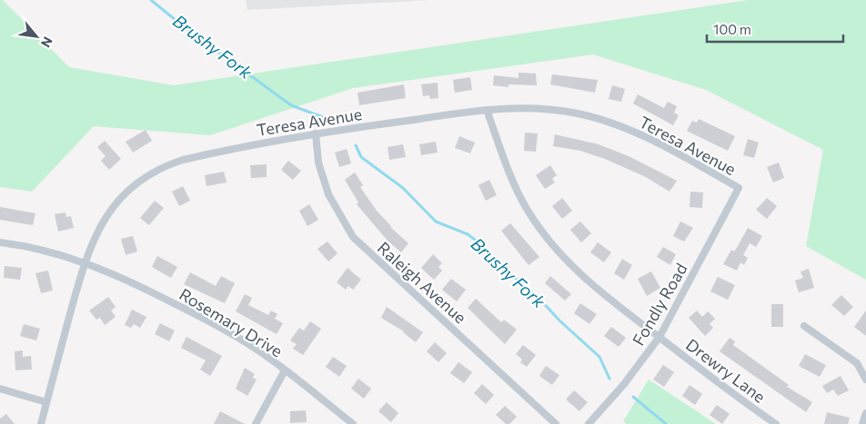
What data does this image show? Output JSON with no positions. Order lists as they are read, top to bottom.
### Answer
{
  "streets": {
    "street": [
      "Teresa Avenue",
      "Raleigh Avenue",
      "Fondly Road",
      "Rosemary Drive",
      "Drewry Lane"
    ]
  },
  "crossings": [
    ["Teresa Avenue", "Raleigh Avenue"],
    ["Teresa Avenue", "Fondly Road"],
    ["Teresa Avenue", "Rosemary Drive"],
    ["Teresa Avenue", "Drewry Lane"],
    ["Fondly Road", "Drewry Lane"]
  ],
  "water": ["Brushy Fork"],
  "scale_bar": "100 m",
  "north": "bottom right"
}
